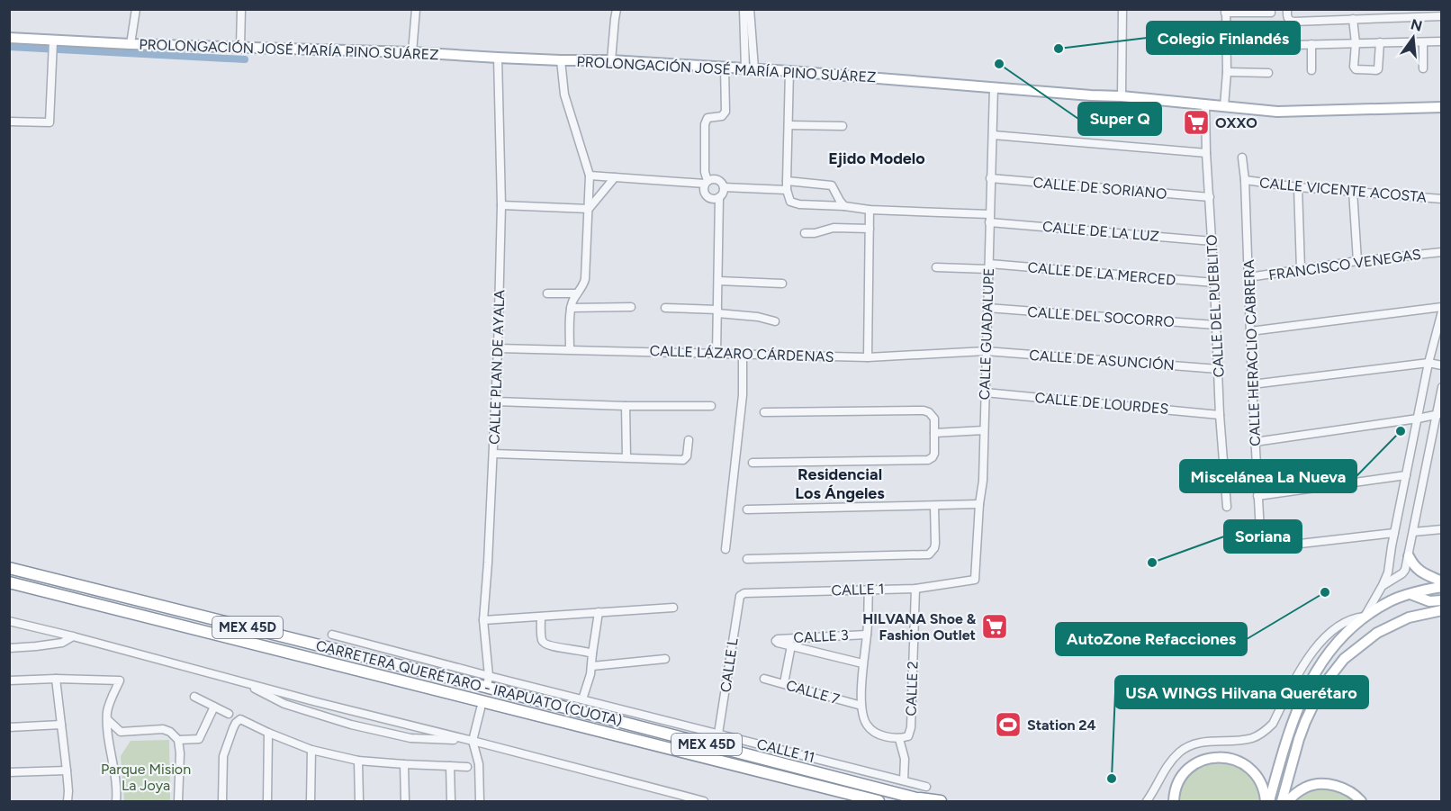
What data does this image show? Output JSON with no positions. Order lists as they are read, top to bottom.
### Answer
{
  "streets": {
    "highway": ["MEX 45D", "CARRETERA QUERÉTARO - IRAPUATO (CUOTA)"],
    "main road": ["PROLONGACIÓN JOSÉ MARÍA PINO SUÁREZ"],
    "street": [
      "CALLE DE SORIANO",
      "CALLE VICENTE ACOSTA",
      "CALLE DE LA LUZ",
      "FRANCISCO VENEGAS",
      "CALLE DE LA MERCED",
      "CALLE DEL PUEBLITO",
      "CALLE DEL SOCORRO",
      "CALLE GUADALUPE",
      "CALLE HERACLIO CABRERA",
      "CALLE LÁZARO CÁRDENAS",
      "CALLE DE ASUNCIÓN",
      "CALLE PLAN DE AYALA",
      "CALLE DE LOURDES",
      "CALLE 1",
      "CALLE 3",
      "CALLE L",
      "CALLE 2",
      "CALLE 7",
      "CALLE 11"
    ]
  },
  "crossings": [
    ["PROLONGACIÓN JOSÉ MARÍA PINO SUÁREZ", "CALLE DEL PUEBLITO"],
    ["PROLONGACIÓN JOSÉ MARÍA PINO SUÁREZ", "CALLE GUADALUPE"],
    ["PROLONGACIÓN JOSÉ MARÍA PINO SUÁREZ", "CALLE PLAN DE AYALA"],
    ["CALLE DE SORIANO", "CALLE DEL PUEBLITO"],
    ["CALLE DE SORIANO", "CALLE GUADALUPE"],
    ["CALLE VICENTE ACOSTA", "CALLE HERACLIO CABRERA"],
    ["CALLE DE LA LUZ", "CALLE DEL PUEBLITO"],
    ["CALLE DE LA LUZ", "CALLE GUADALUPE"],
    ["FRANCISCO VENEGAS", "CALLE HERACLIO CABRERA"],
    ["CALLE DE LA MERCED", "CALLE DEL PUEBLITO"],
    ["CALLE DE LA MERCED", "CALLE GUADALUPE"],
    ["CALLE DEL PUEBLITO", "CALLE DEL SOCORRO"],
    ["CALLE DEL PUEBLITO", "CALLE DE ASUNCIÓN"],
    ["CALLE DEL PUEBLITO", "CALLE DE LOURDES"],
    ["CALLE DEL SOCORRO", "CALLE GUADALUPE"],
    ["CALLE GUADALUPE", "CALLE LÁZARO CÁRDENAS"],
    ["CALLE GUADALUPE", "CALLE DE ASUNCIÓN"],
    ["CALLE GUADALUPE", "CALLE DE LOURDES"],
    ["CALLE GUADALUPE", "CALLE 1"],
    ["CALLE LÁZARO CÁRDENAS", "CALLE DE ASUNCIÓN"],
    ["CALLE LÁZARO CÁRDENAS", "CALLE PLAN DE AYALA"],
    ["CALLE PLAN DE AYALA", "CALLE 11"],
    ["CALLE 1", "CALLE L"],
    ["CALLE 1", "CALLE 2"],
    ["CALLE L", "CALLE 11"]
  ],
  "districts": ["Ejido Modelo", "Residencial Los Ángeles"],
  "parks": ["Parque Mision La Joya"],
  "places": {
    "other": [
      "Colegio Finlandés",
      "Super Q",
      "Miscelánea La Nueva",
      "Soriana",
      "AutoZone Refacciones",
      "USA WINGS Hilvana Querétaro"
    ],
    "supermarket": ["OXXO", "HILVANA Shoe & Fashion Outlet"],
    "sports": ["Station 24"]
  },
  "north": "top"
}
